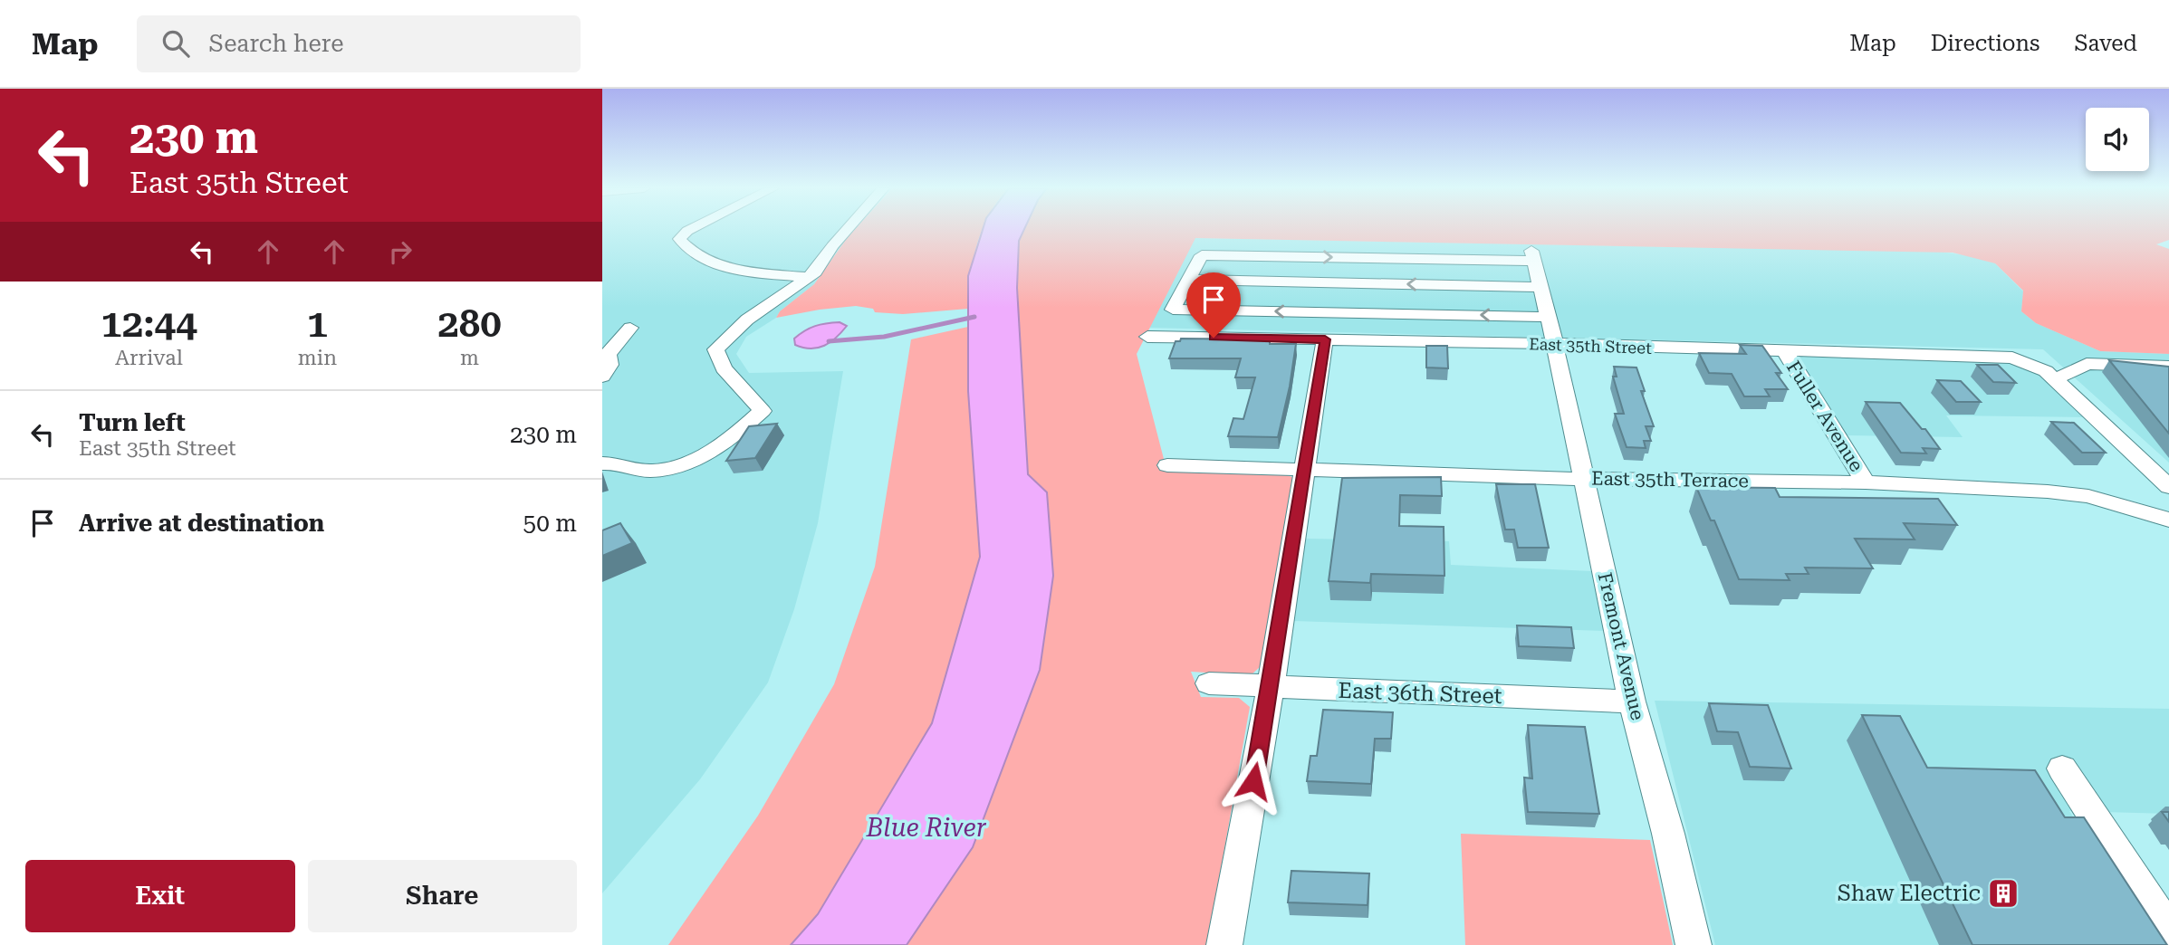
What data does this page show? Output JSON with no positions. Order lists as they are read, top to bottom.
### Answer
{
  "streets": {
    "street": [
      "East 35th Street",
      "Fuller Avenue",
      "East 35th Terrace",
      "Fremont Avenue",
      "East 36th Street"
    ]
  },
  "crossings": [
    ["East 35th Street", "Fuller Avenue"],
    ["East 35th Street", "Fremont Avenue"],
    ["Fuller Avenue", "East 35th Terrace"],
    ["East 35th Terrace", "Fremont Avenue"],
    ["Fremont Avenue", "East 36th Street"]
  ],
  "water": ["Blue River"],
  "places": {
    "building": ["Shaw Electric"]
  },
  "page": {
    "header": "Map",
    "search": "Search here",
    "nav": ["Map", "Directions", "Saved"],
    "turn": ["230 m", "East 35th Street"],
    "eta": [
      "12:44",
      "Arrival",
      "1",
      "min",
      "280",
      "m"
    ],
    "list": [
      {
        "name": "Turn left",
        "note": "East 35th Street",
        "value": "230 m"
      },
      {
        "name": "Arrive at destination",
        "value": "50 m"
      }
    ],
    "buttons": ["Exit", "Share"]
  }
}
